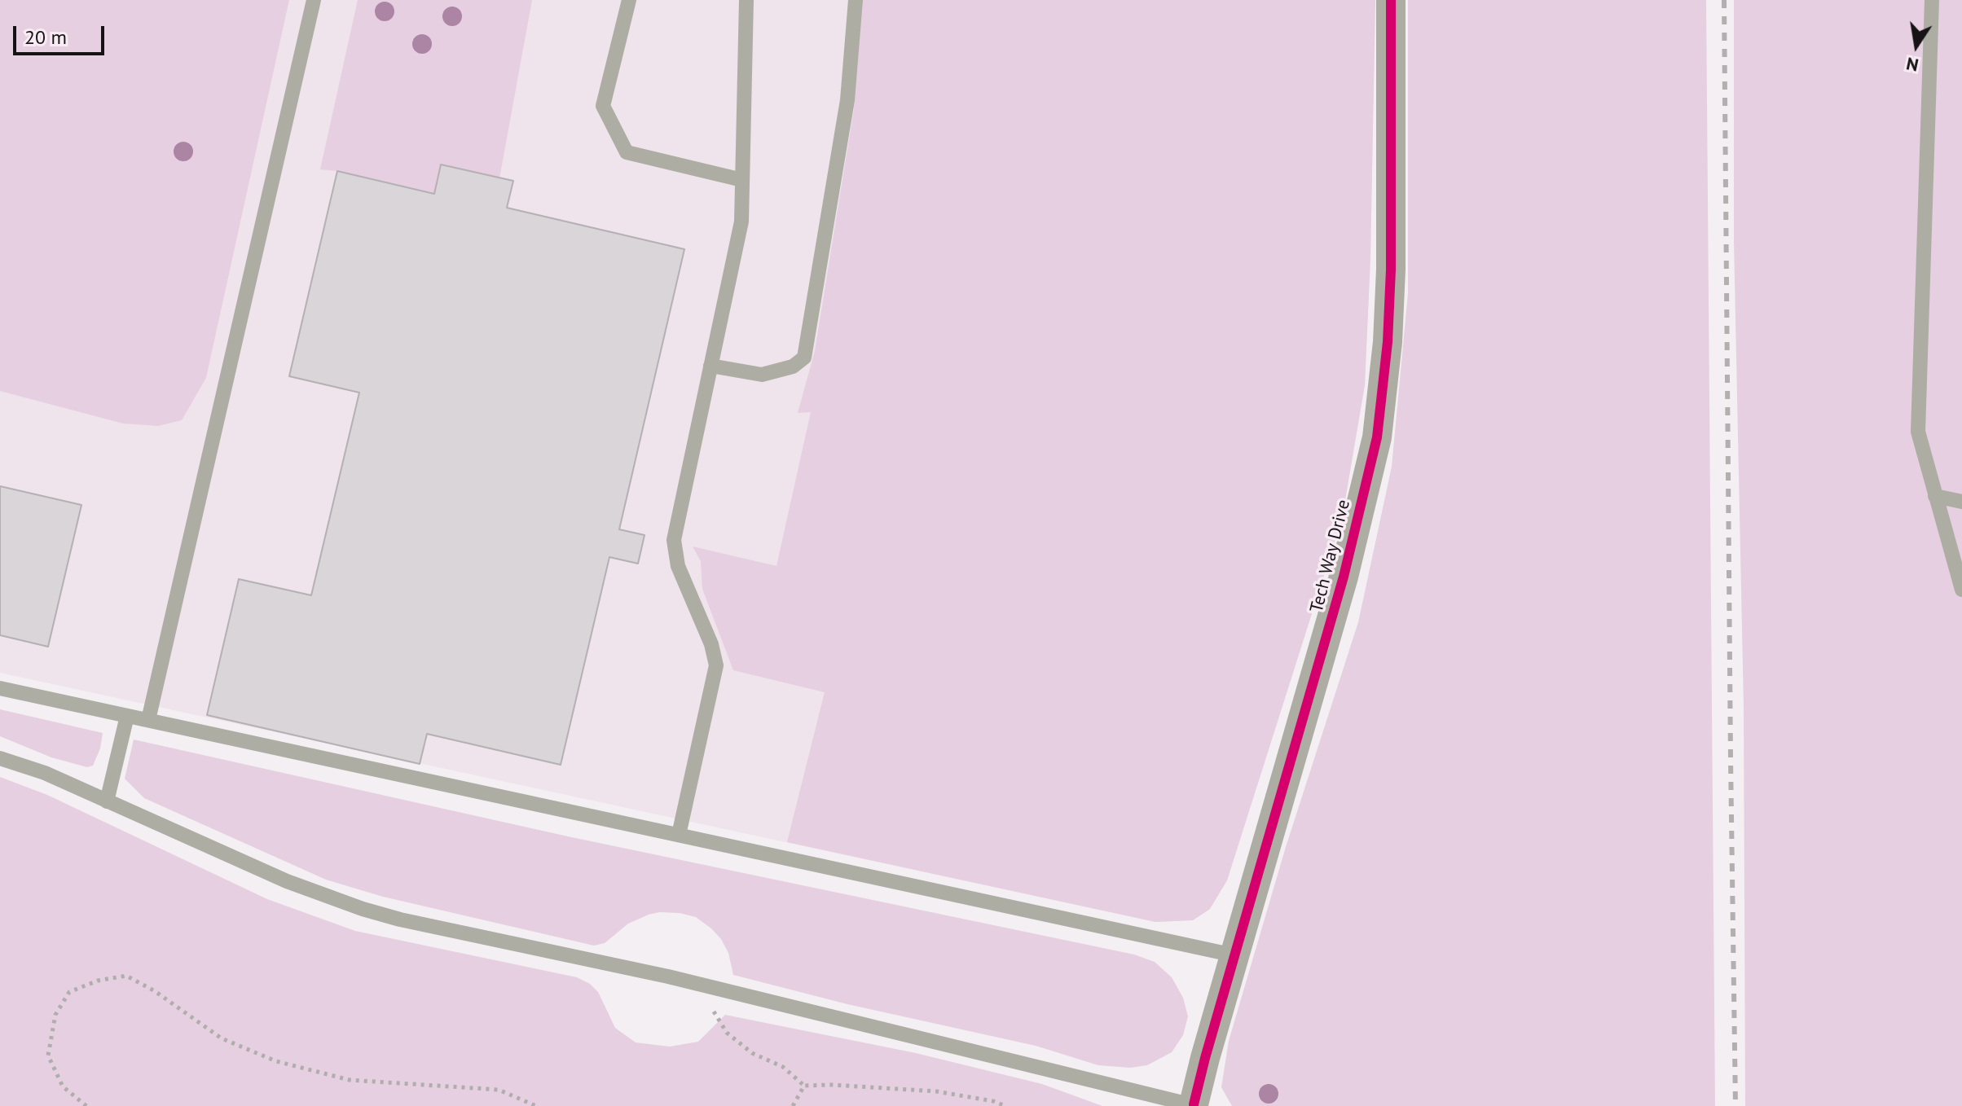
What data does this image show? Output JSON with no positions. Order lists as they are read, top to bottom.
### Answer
{
  "streets": {
    "street": ["Tech Way Drive"]
  },
  "scale_bar": "20 m",
  "north": "bottom"
}
